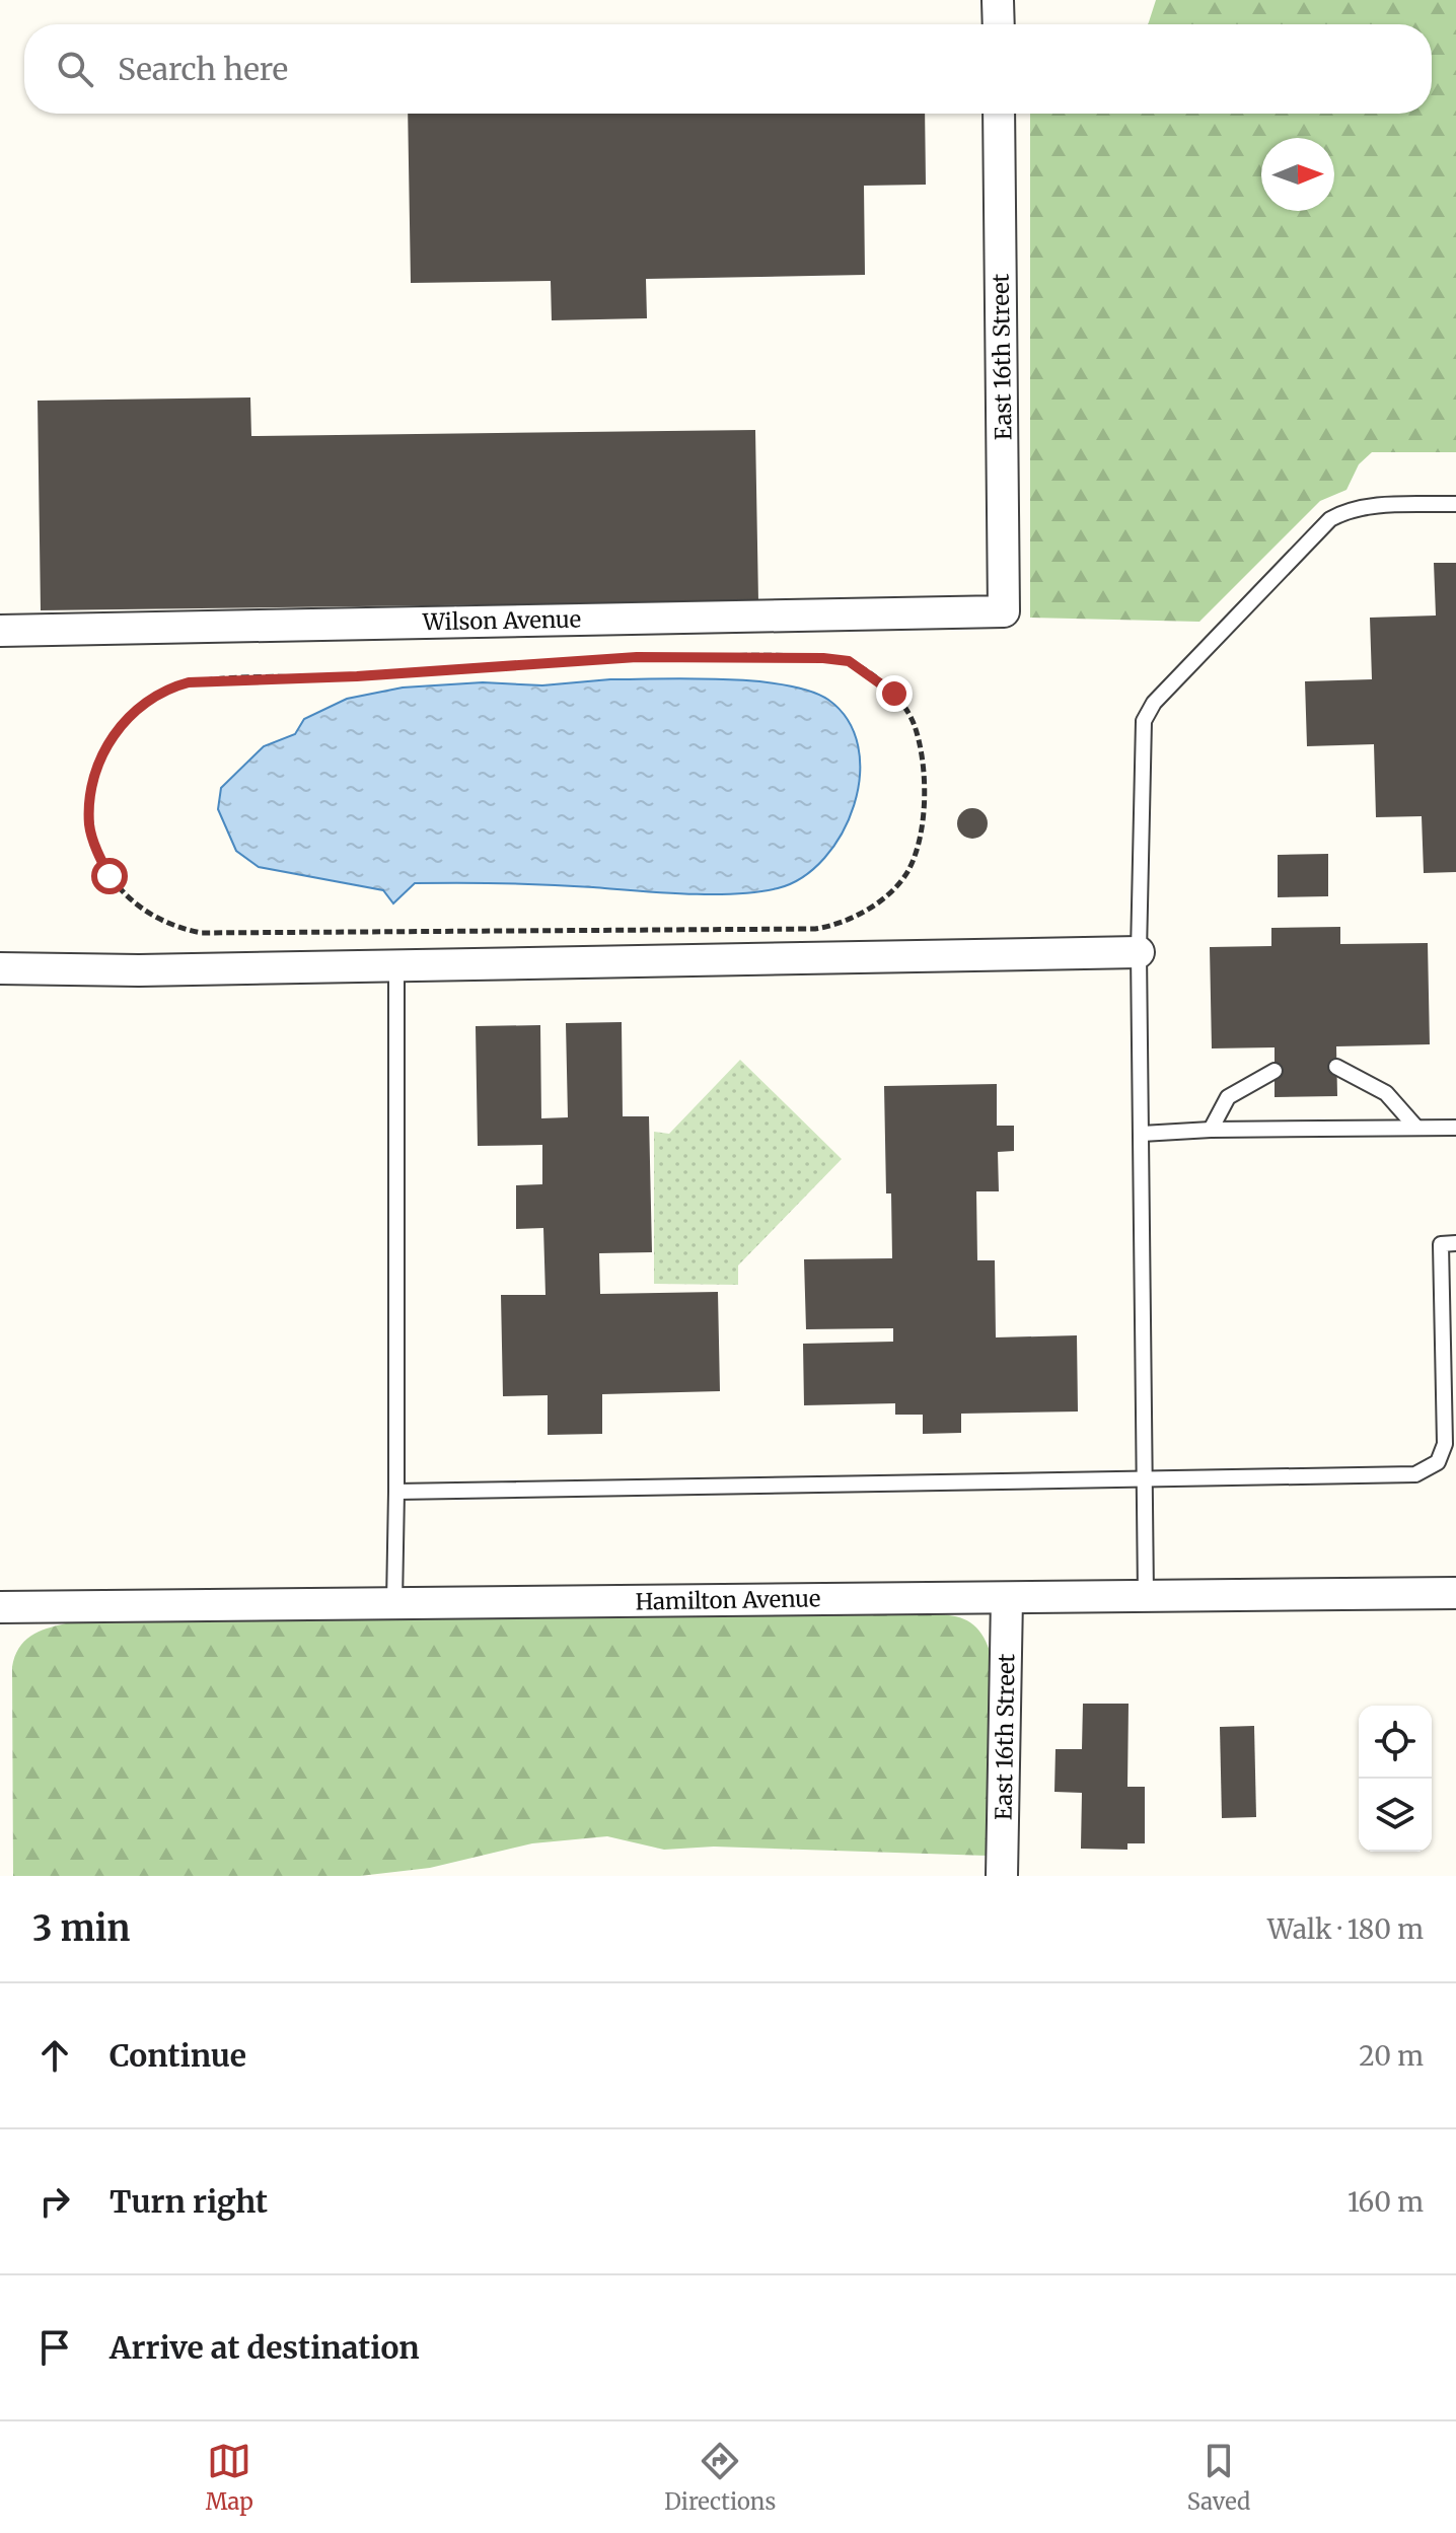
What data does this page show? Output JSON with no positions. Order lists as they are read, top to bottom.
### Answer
{
  "streets": {
    "street": ["East 16th Street", "Wilson Avenue", "Hamilton Avenue"]
  },
  "crossings": [
    ["East 16th Street", "Wilson Avenue"],
    ["East 16th Street", "Hamilton Avenue"]
  ],
  "north": "right",
  "page": {
    "search": "Search here",
    "heading": ["3 min", "Walk · 180 m"],
    "list": [
      ["Continue", "20 m"],
      ["Turn right", "160 m"],
      "Arrive at destination"
    ],
    "nav": ["Map", "Directions", "Saved"]
  }
}
